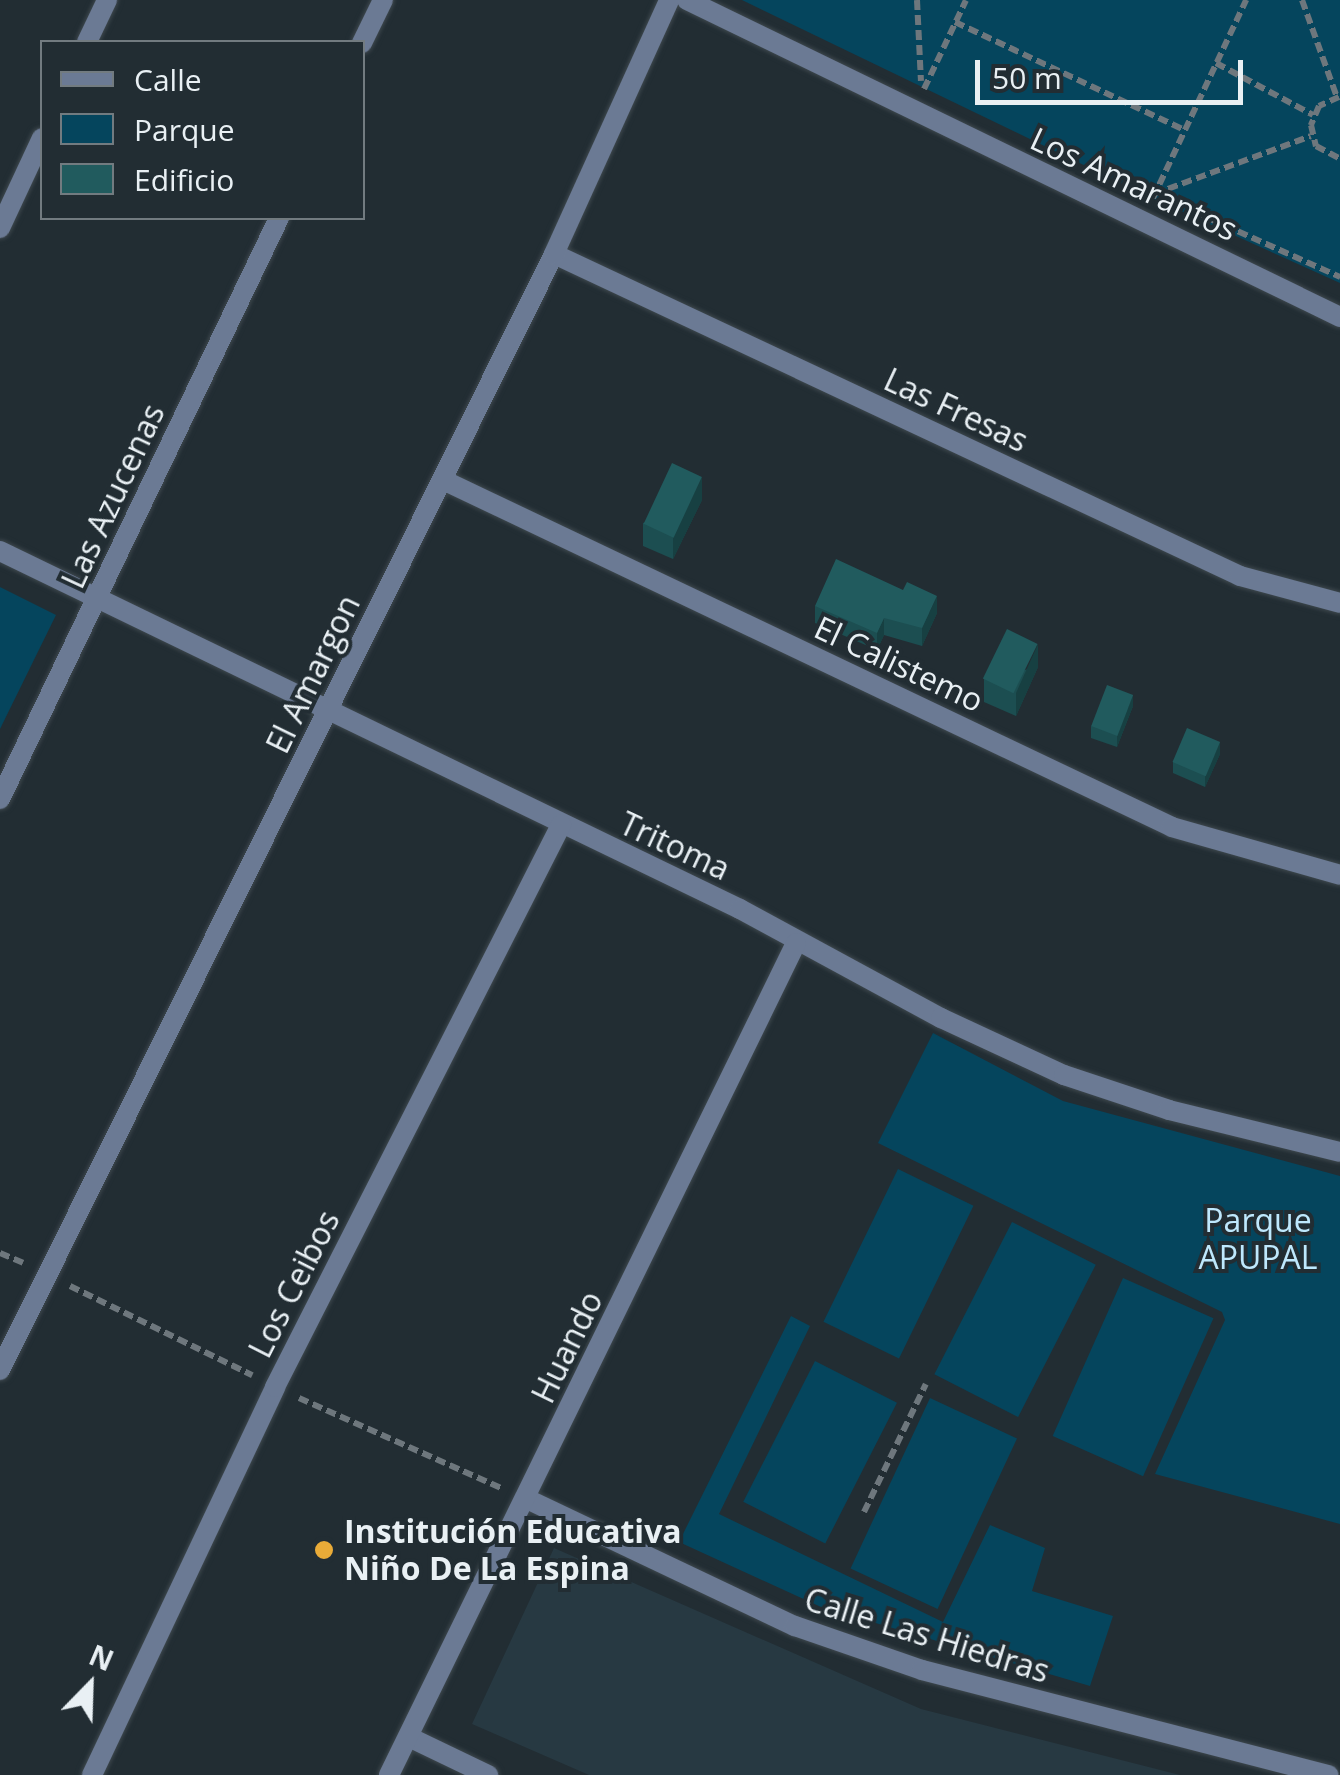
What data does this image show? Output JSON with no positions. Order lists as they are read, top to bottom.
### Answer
{
  "streets": {
    "street": [
      "Los Amarantos",
      "Las Fresas",
      "Las Azucenas",
      "El Calistemo",
      "El Amargon",
      "Tritoma",
      "Los Ceibos",
      "Huando",
      "Calle Las Hiedras"
    ]
  },
  "crossings": [
    ["Las Fresas", "El Amargon"],
    ["Las Azucenas", "Tritoma"],
    ["El Calistemo", "El Amargon"],
    ["El Amargon", "Tritoma"],
    ["Tritoma", "Los Ceibos"],
    ["Tritoma", "Huando"],
    ["Huando", "Calle Las Hiedras"]
  ],
  "parks": ["Parque APUPAL"],
  "places": ["Institución Educativa Niño De La Espina"],
  "legend": ["Calle", "Parque", "Edificio"],
  "scale_bar": "50 m",
  "north": "top right"
}
